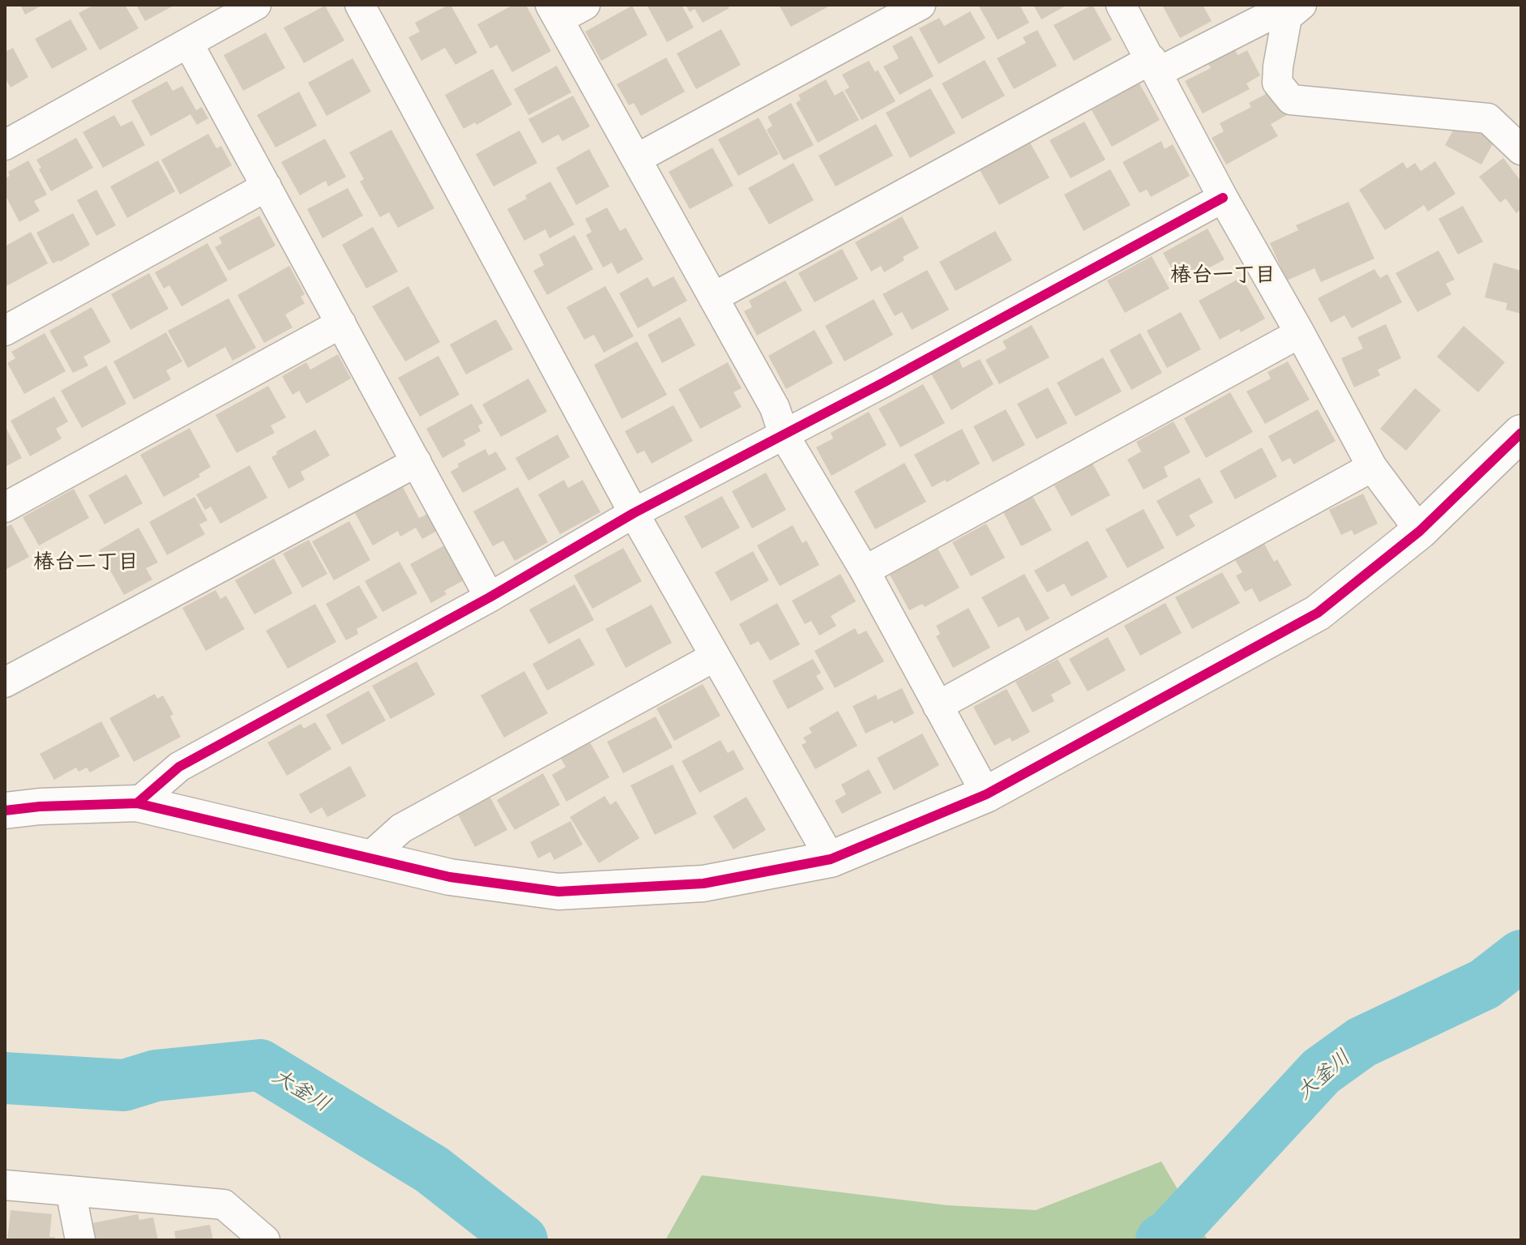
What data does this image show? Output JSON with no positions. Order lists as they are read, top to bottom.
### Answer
{
  "districts": ["椿台一丁目", "椿台二丁目"],
  "water": ["大釜川"]
}
